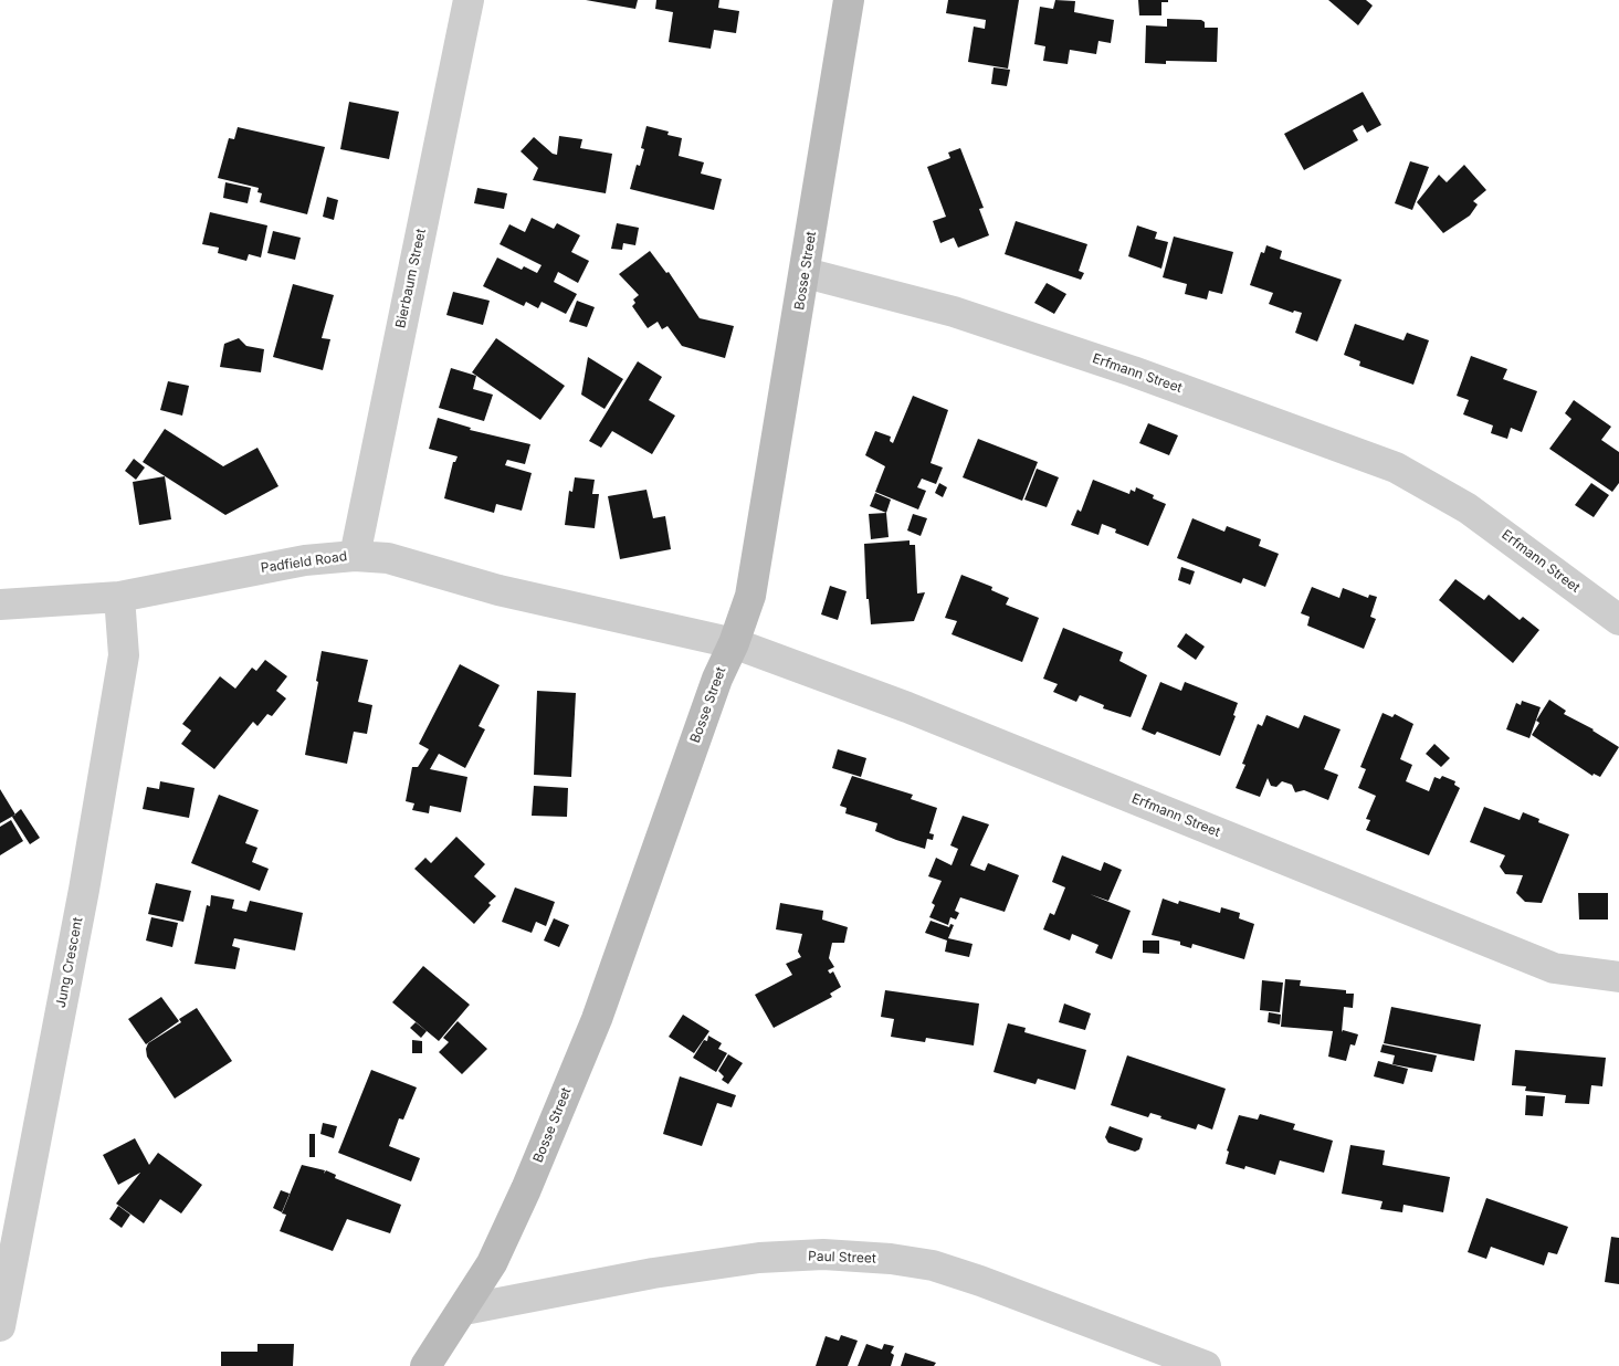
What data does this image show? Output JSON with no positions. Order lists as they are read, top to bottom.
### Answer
{
  "streets": {
    "street": [
      "Bosse Street",
      "Bierbaum Street",
      "Erfmann Street",
      "Padfield Road",
      "Jung Crescent",
      "Paul Street"
    ]
  },
  "crossings": [
    ["Bosse Street", "Erfmann Street"],
    ["Bosse Street", "Padfield Road"],
    ["Bosse Street", "Paul Street"],
    ["Bierbaum Street", "Padfield Road"],
    ["Erfmann Street", "Padfield Road"],
    ["Padfield Road", "Jung Crescent"]
  ]
}
